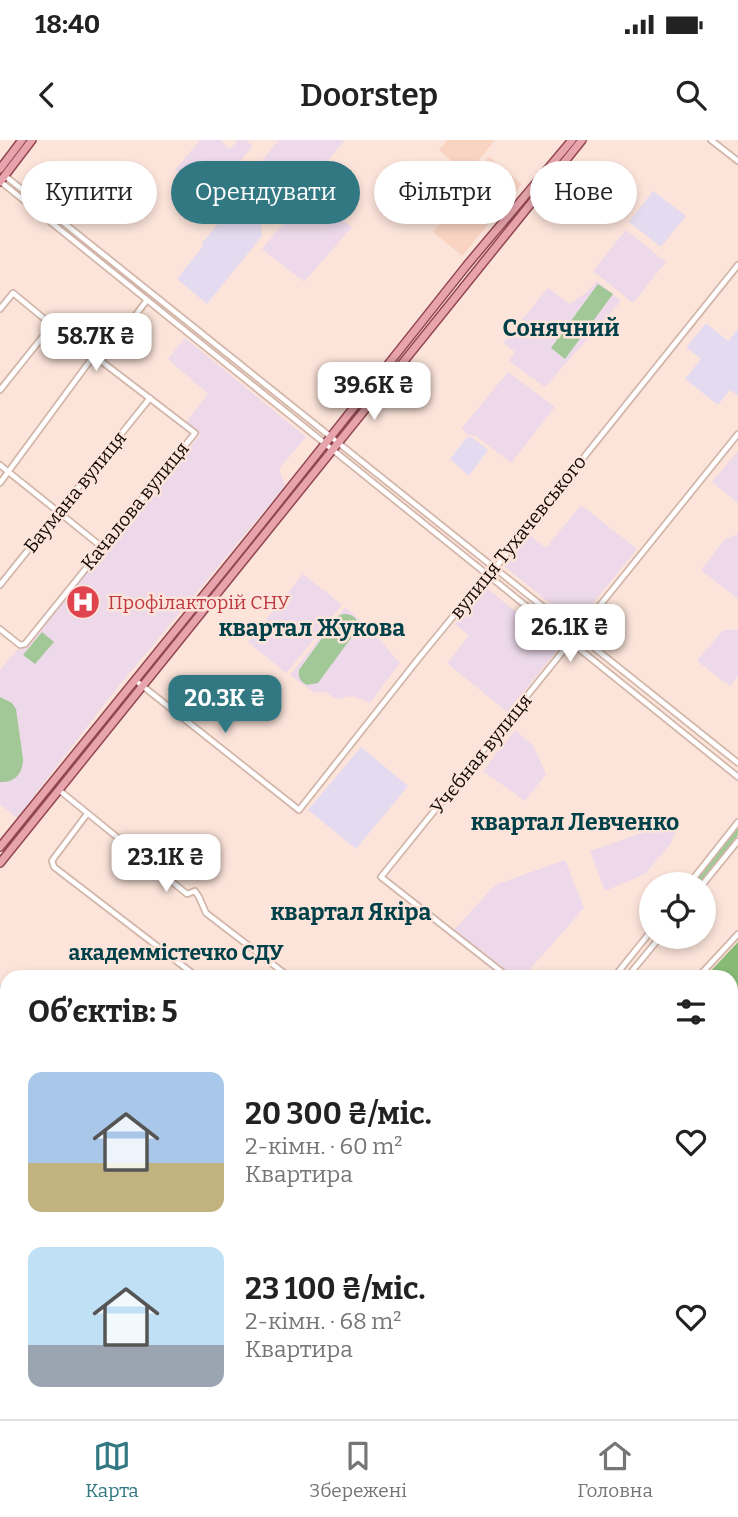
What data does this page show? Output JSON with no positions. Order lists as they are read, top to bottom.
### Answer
{
  "streets": {
    "street": [
      "Баумана вулиця",
      "Качалова вулиця",
      "вулиця Тухачевського",
      "Учєбная вулиця"
    ]
  },
  "crossings": [
    ["Баумана вулиця", "Качалова вулиця"]
  ],
  "districts": [
    "Сонячний",
    "квартал Жукова",
    "квартал Левченко",
    "квартал Якіра",
    "академмістечко СДУ"
  ],
  "places": {
    "hospital": ["Профілакторій СНУ"]
  },
  "page": {
    "status": "18:40",
    "header": "Doorstep",
    "chip": [
      "Купити",
      "Орендувати",
      "Фільтри",
      "Нове"
    ],
    "price": [
      "58.7K ₴",
      "39.6K ₴",
      "26.1K ₴",
      "20.3K ₴",
      "23.1K ₴"
    ],
    "heading": "Об’єктів: 5",
    "list": [
      {
        "name": "20 300 ₴/міс.",
        "note": "2-кімн. · 60 m² · Квартира"
      },
      {
        "name": "23 100 ₴/міс.",
        "note": "2-кімн. · 68 m² · Квартира"
      }
    ],
    "tabs": ["Карта", "Збережені", "Головна"]
  }
}
